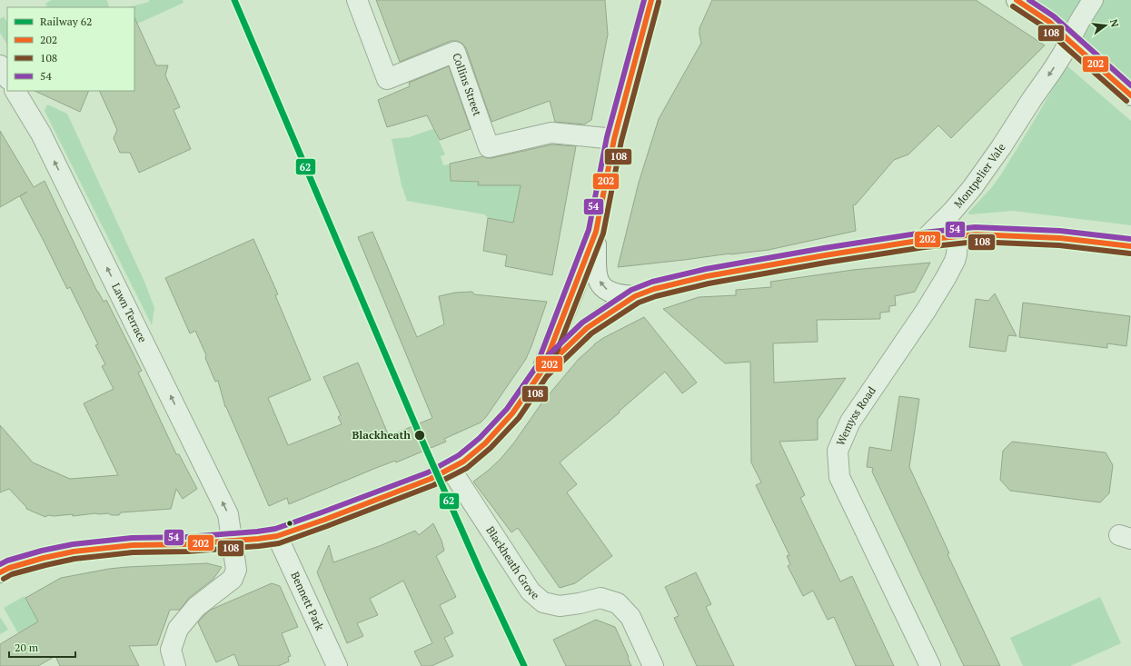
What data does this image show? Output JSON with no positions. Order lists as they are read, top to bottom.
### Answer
{
  "streets": {
    "street": [
      "Collins Street",
      "Montpelier Vale",
      "Lawn Terrace",
      "Wemyss Road",
      "Blackheath Grove",
      "Bennett Park"
    ]
  },
  "one_way": ["Montpelier Vale", "Lawn Terrace"],
  "places": ["Blackheath"],
  "lines": [
    "rail line 62",
    "transit line 202",
    "transit line 54",
    "transit line 108"
  ],
  "legend": [
    "Railway 62",
    "202",
    "108",
    "54"
  ],
  "scale_bar": "20 m",
  "north": "right"
}
